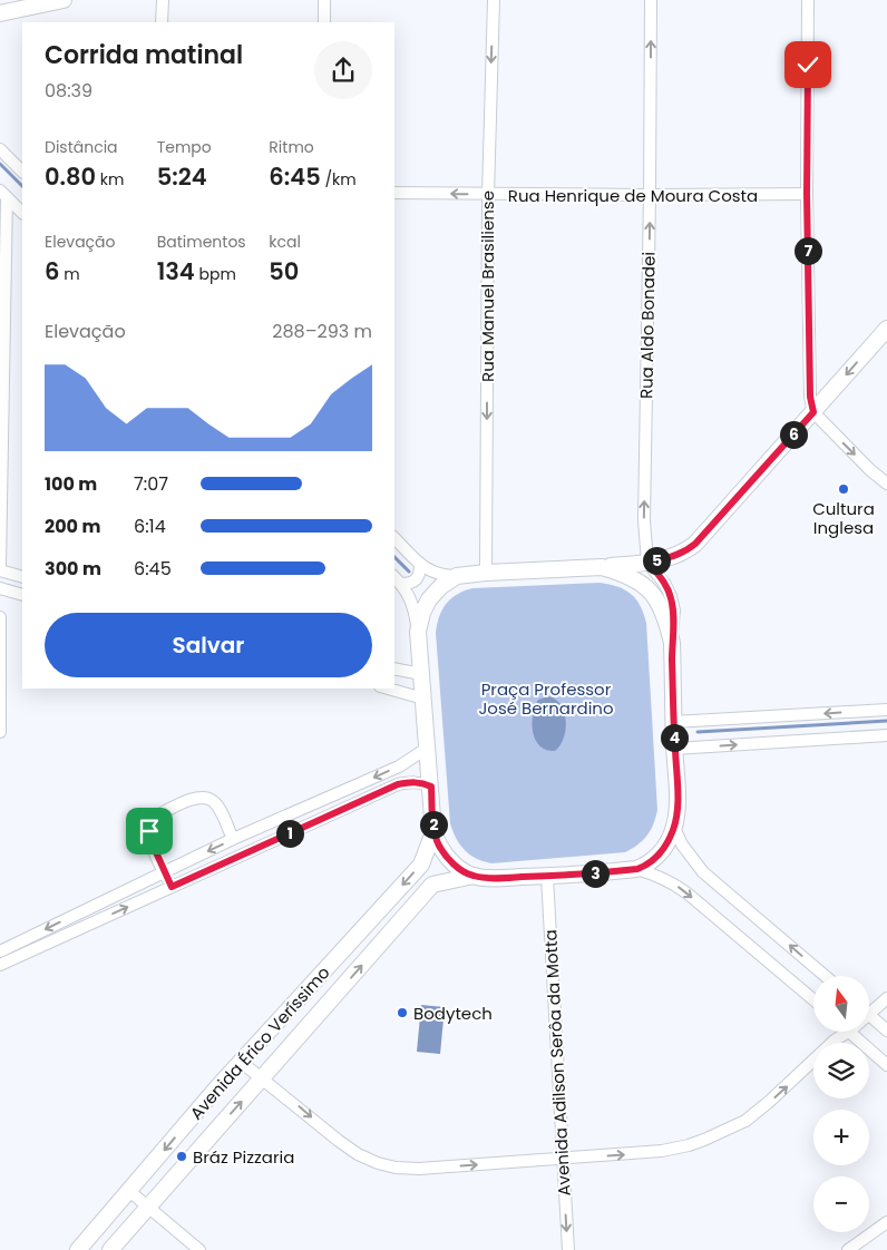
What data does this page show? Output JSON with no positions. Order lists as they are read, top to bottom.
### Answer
{
  "streets": {
    "main road": ["Avenida Érico Veríssimo"],
    "street": [
      "Rua Henrique de Moura Costa",
      "Rua Manuel Brasiliense",
      "Rua Aldo Bonadei",
      "Avenida Adilson Serôa da Motta"
    ]
  },
  "crossings": [
    ["Rua Henrique de Moura Costa", "Rua Manuel Brasiliense"],
    ["Rua Henrique de Moura Costa", "Rua Aldo Bonadei"]
  ],
  "one_way": ["Rua Manuel Brasiliense", "Rua Aldo Bonadei"],
  "parks": ["Praça Professor José Bernardino"],
  "places": ["Cultura Inglesa", "Bodytech", "Bráz Pizzaria"],
  "north": "top",
  "page": {
    "heading": ["Corrida matinal", "08:39"],
    "stats": [
      ["Distância", "0.80 km"],
      ["Tempo", "5:24"],
      ["Ritmo", "6:45 /km"],
      ["Elevação", "6 m"],
      ["Batimentos", "134 bpm"],
      ["kcal", "50"]
    ],
    "pins": [
      "7",
      "6",
      "5",
      "4",
      "2",
      "1",
      "3"
    ],
    "chart": ["Elevação", "288–293 m"],
    "list": [
      {
        "name": "100 m",
        "note": "7:07"
      },
      {
        "name": "200 m",
        "note": "6:14"
      },
      {
        "name": "300 m",
        "note": "6:45"
      }
    ],
    "buttons": "Salvar",
    "map_buttons": ["+", "−"]
  }
}
